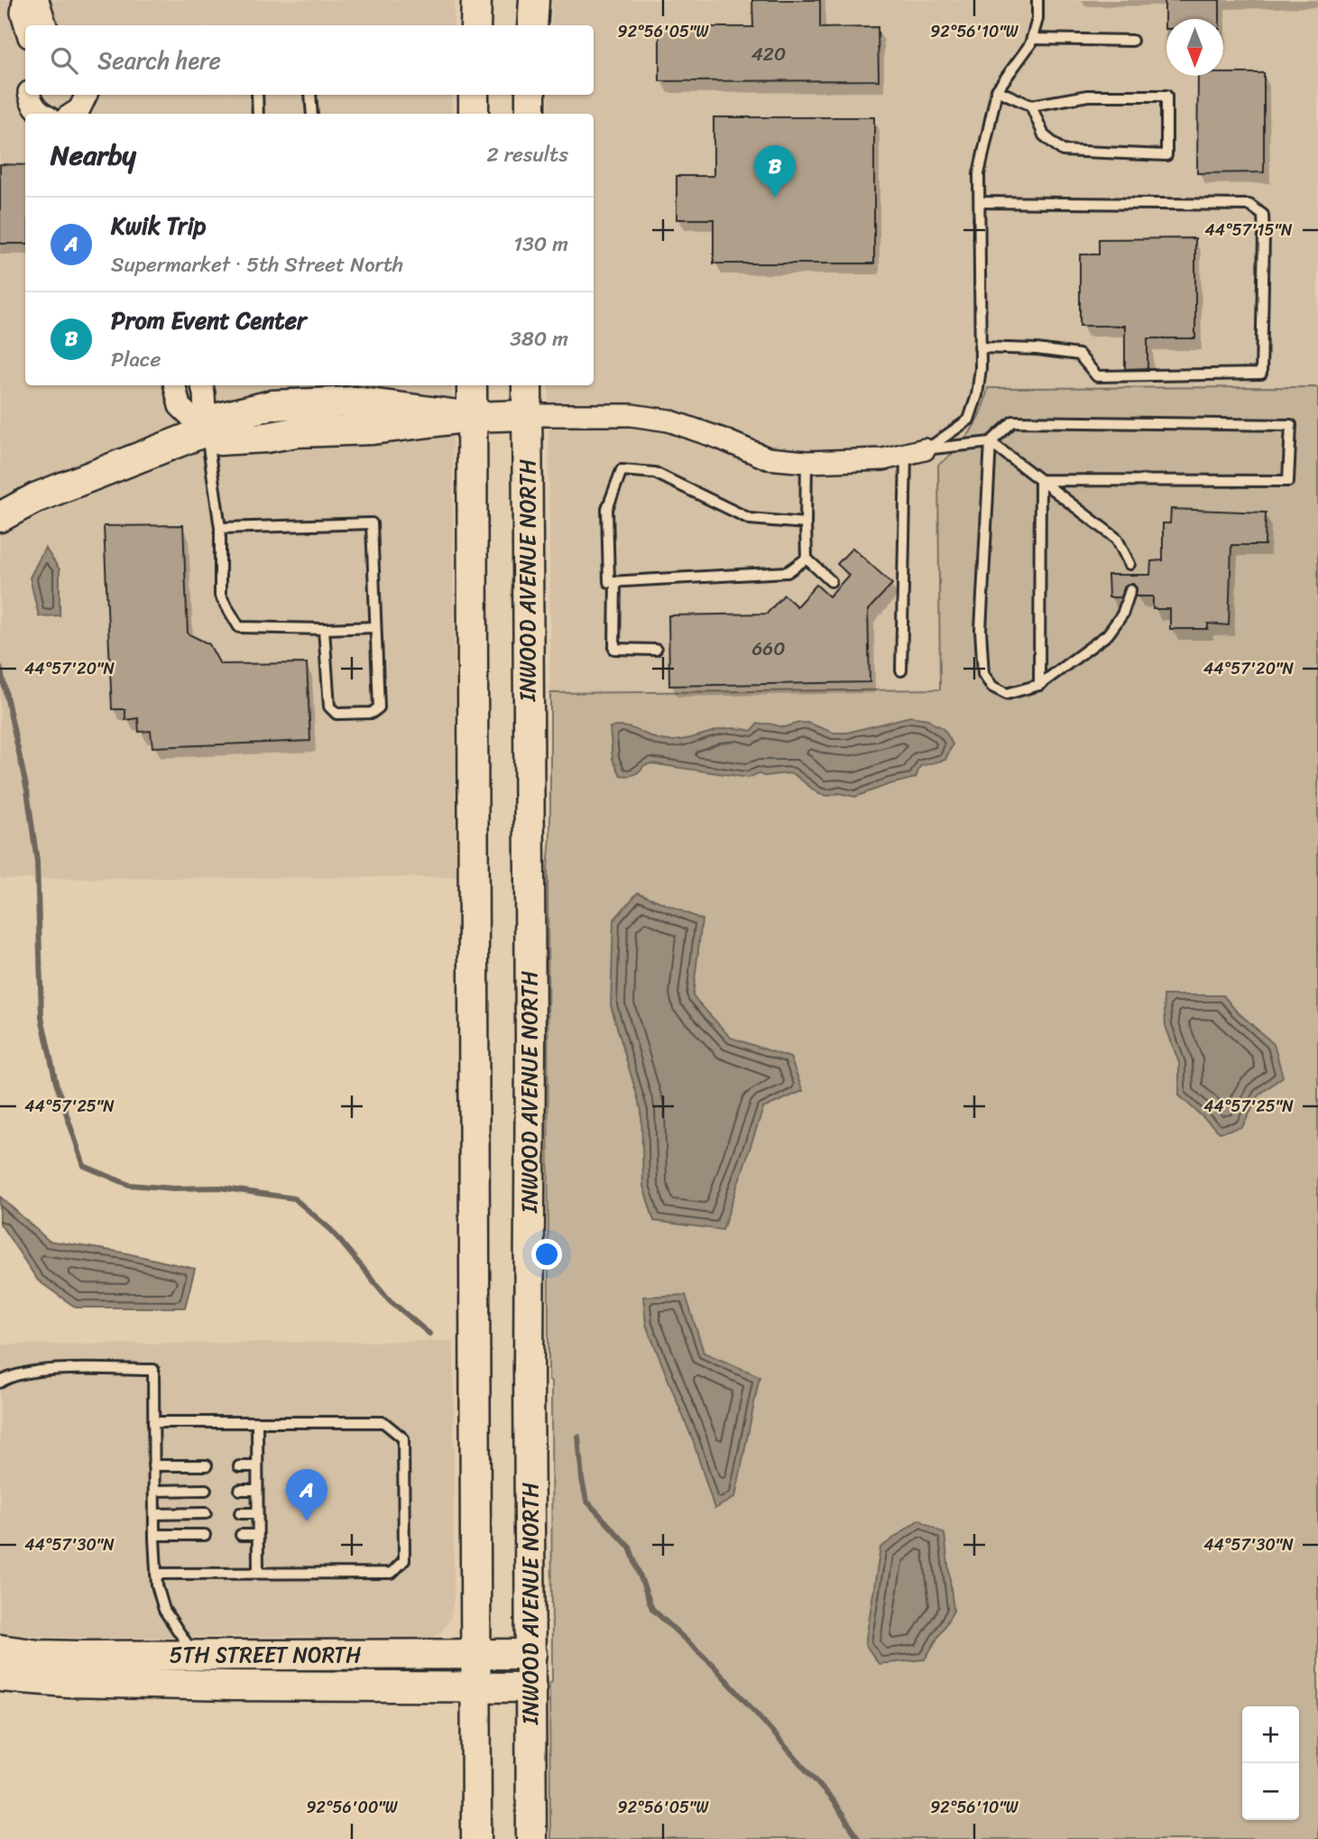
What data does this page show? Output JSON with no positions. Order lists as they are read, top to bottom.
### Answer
{
  "streets": {
    "main road": ["INWOOD AVENUE NORTH", "5TH STREET NORTH"]
  },
  "crossings": [
    ["INWOOD AVENUE NORTH", "5TH STREET NORTH"]
  ],
  "house_numbers": ["420", "660"],
  "north": "bottom",
  "page": {
    "search": "Search here",
    "heading": ["Nearby", "2 results"],
    "pins": ["B", "A"],
    "list": [
      {
        "mark": "A",
        "name": "Kwik Trip",
        "note": "Supermarket · 5th Street North",
        "value": "130 m"
      },
      {
        "mark": "B",
        "name": "Prom Event Center",
        "note": "Place",
        "value": "380 m"
      }
    ],
    "map_buttons": ["+", "−"]
  },
  "coordinates": [
    "92°56'05\"W",
    "92°56'10\"W",
    "44°57'15\"N",
    "44°57'20\"N",
    "44°57'25\"N",
    "44°57'30\"N",
    "92°56'00\"W"
  ]
}
